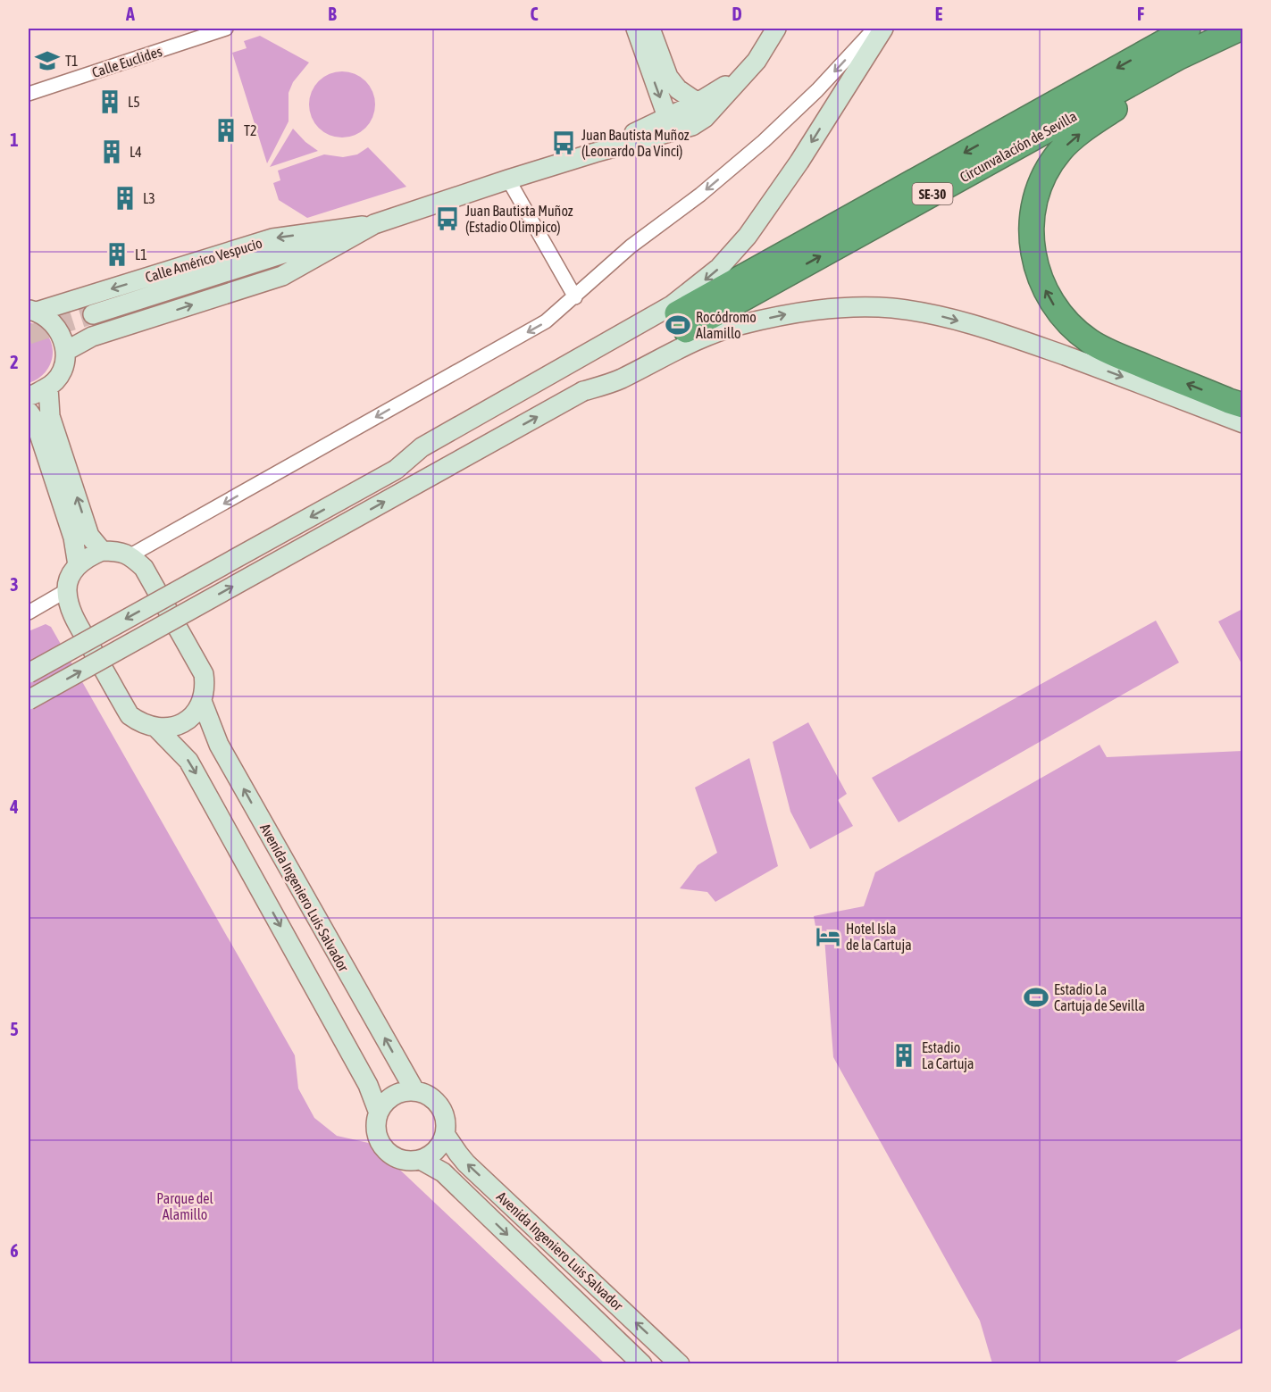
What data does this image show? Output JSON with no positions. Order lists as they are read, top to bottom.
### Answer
{
  "streets": {
    "highway": ["Circunvalación de Sevilla", "SE-30"],
    "street": ["Calle Euclides", "Calle Américo Vespucio", "Avenida Ingeniero Luis Salvador"]
  },
  "parks": ["Parque del Alamillo"],
  "places": {
    "school or university": ["T1"],
    "building": [
      "L5",
      "T2",
      "L4",
      "L3",
      "L1",
      "Estadio La Cartuja"
    ],
    "bus stop": ["Juan Bautista Muñoz (Leonardo Da Vinci)", "Juan Bautista Muñoz (Estadio Olimpico)"],
    "sports": ["Rocódromo Alamillo", "Estadio La Cartuja de Sevilla"],
    "hotel": ["Hotel Isla de la Cartuja"]
  },
  "grid": {
    "columns": [
      "A",
      "B",
      "C",
      "D",
      "E",
      "F"
    ],
    "rows": [
      "1",
      "2",
      "3",
      "4",
      "5",
      "6"
    ]
  }
}
